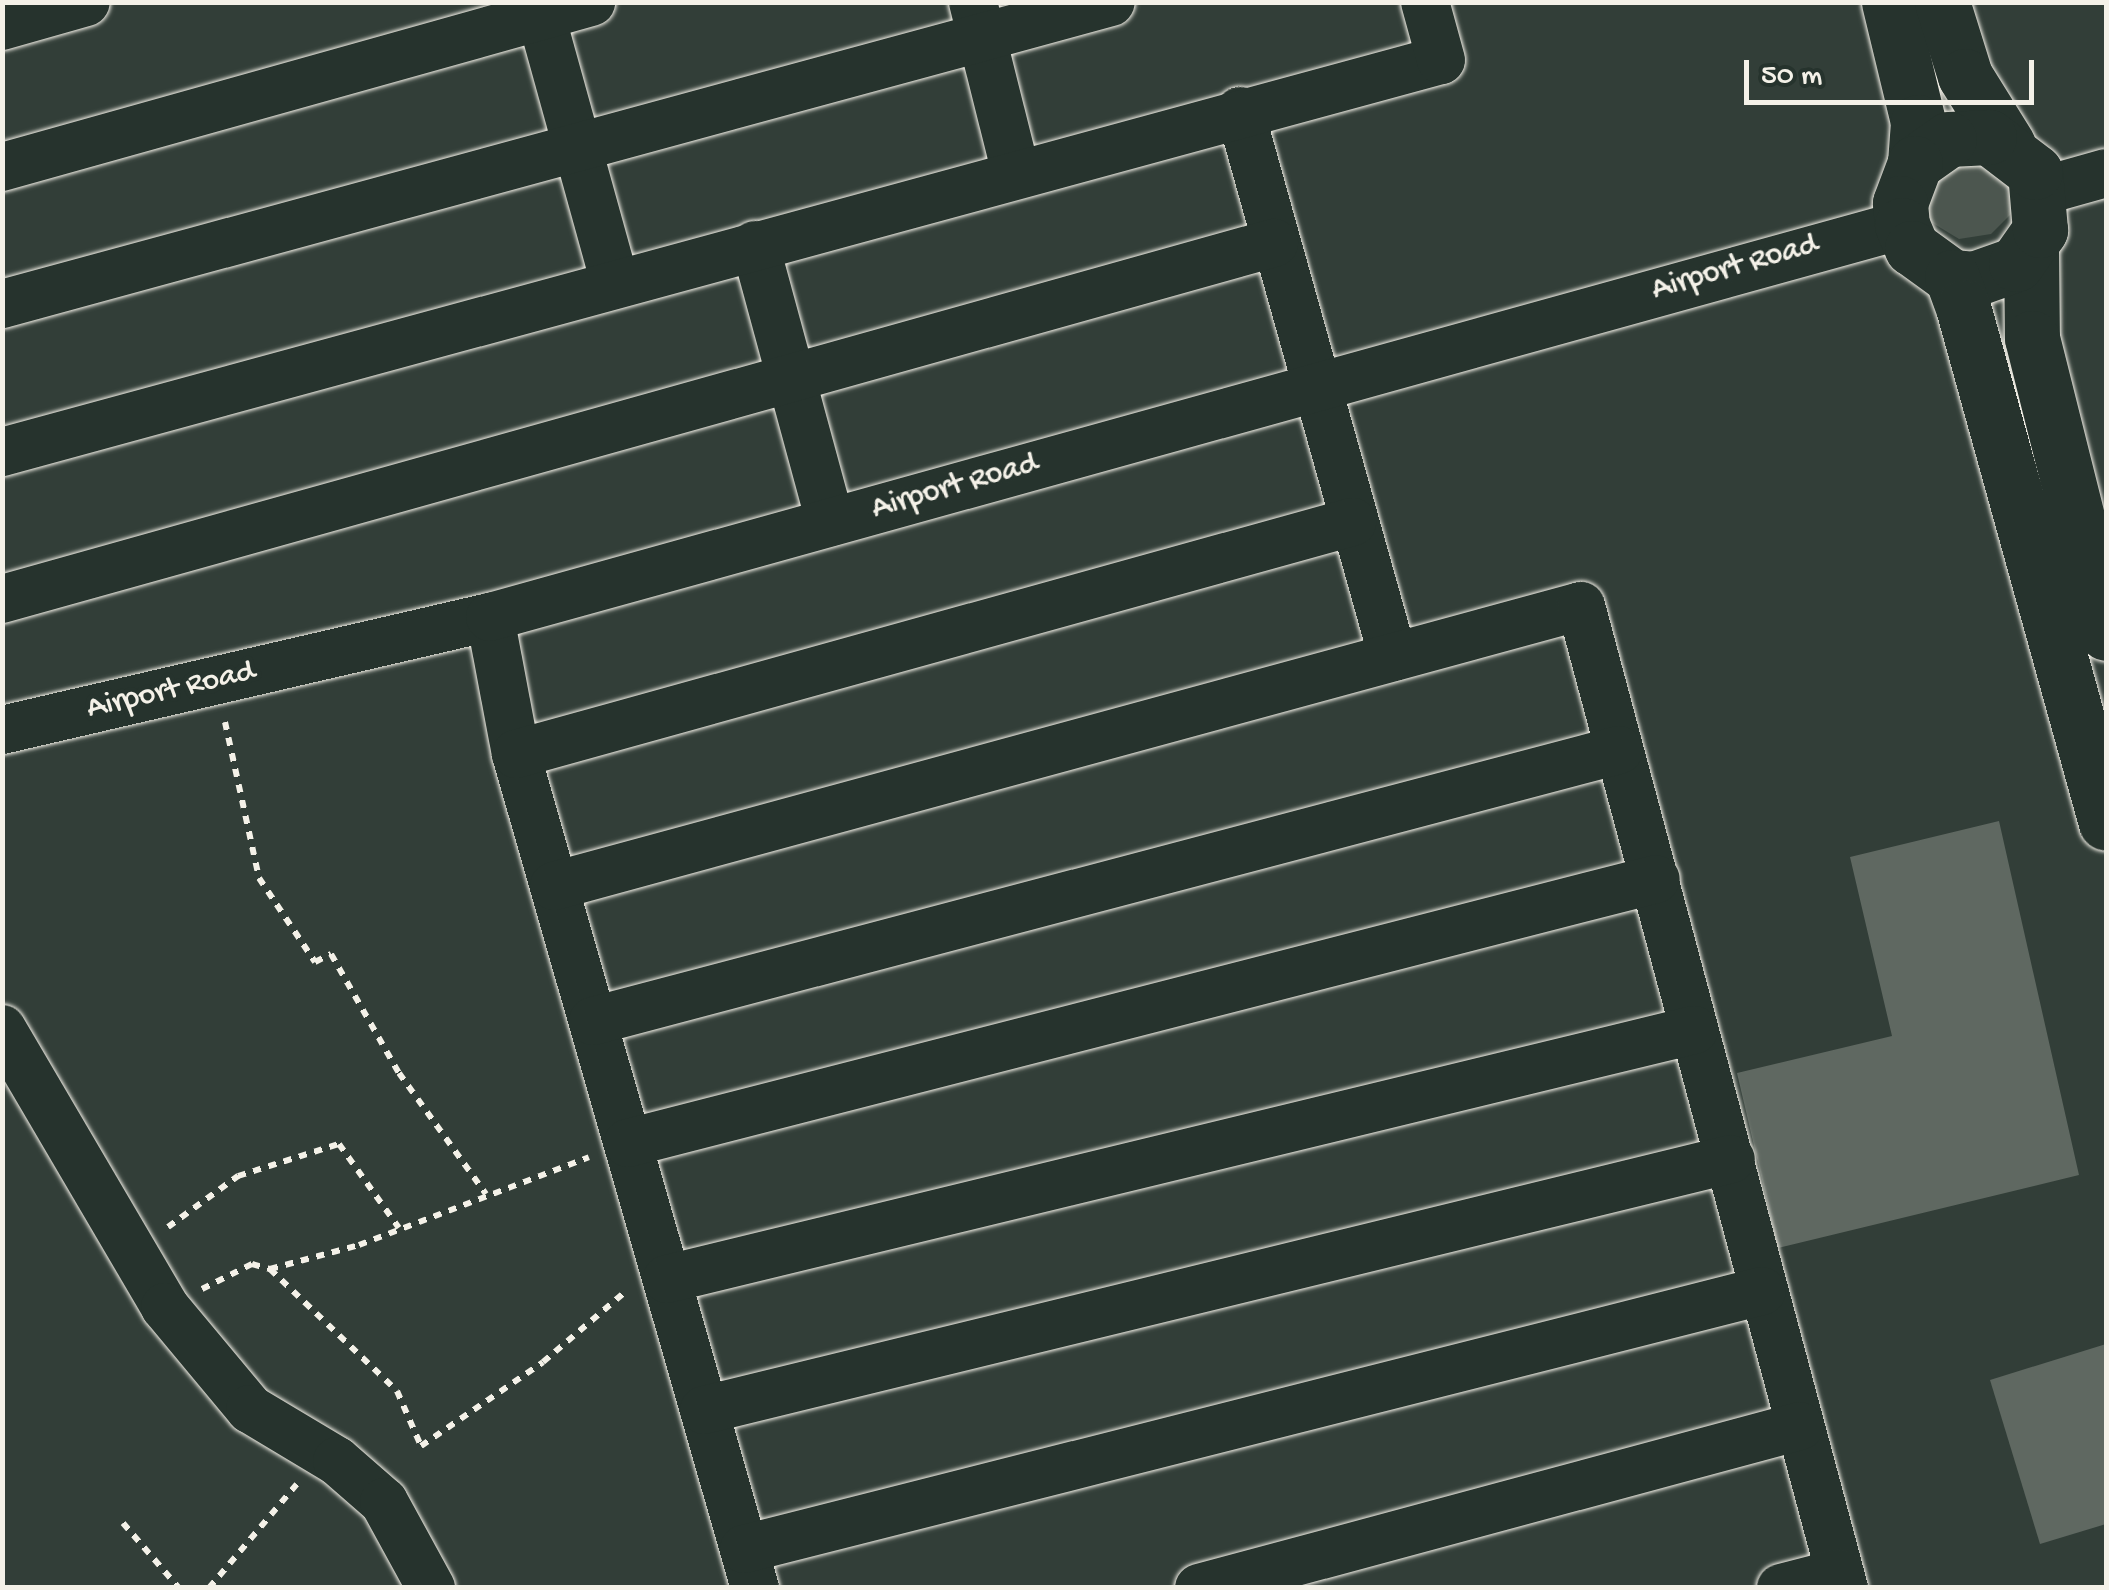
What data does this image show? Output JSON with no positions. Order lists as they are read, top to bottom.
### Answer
{
  "streets": {
    "street": ["Airport Road"]
  },
  "scale_bar": "50 m"
}
